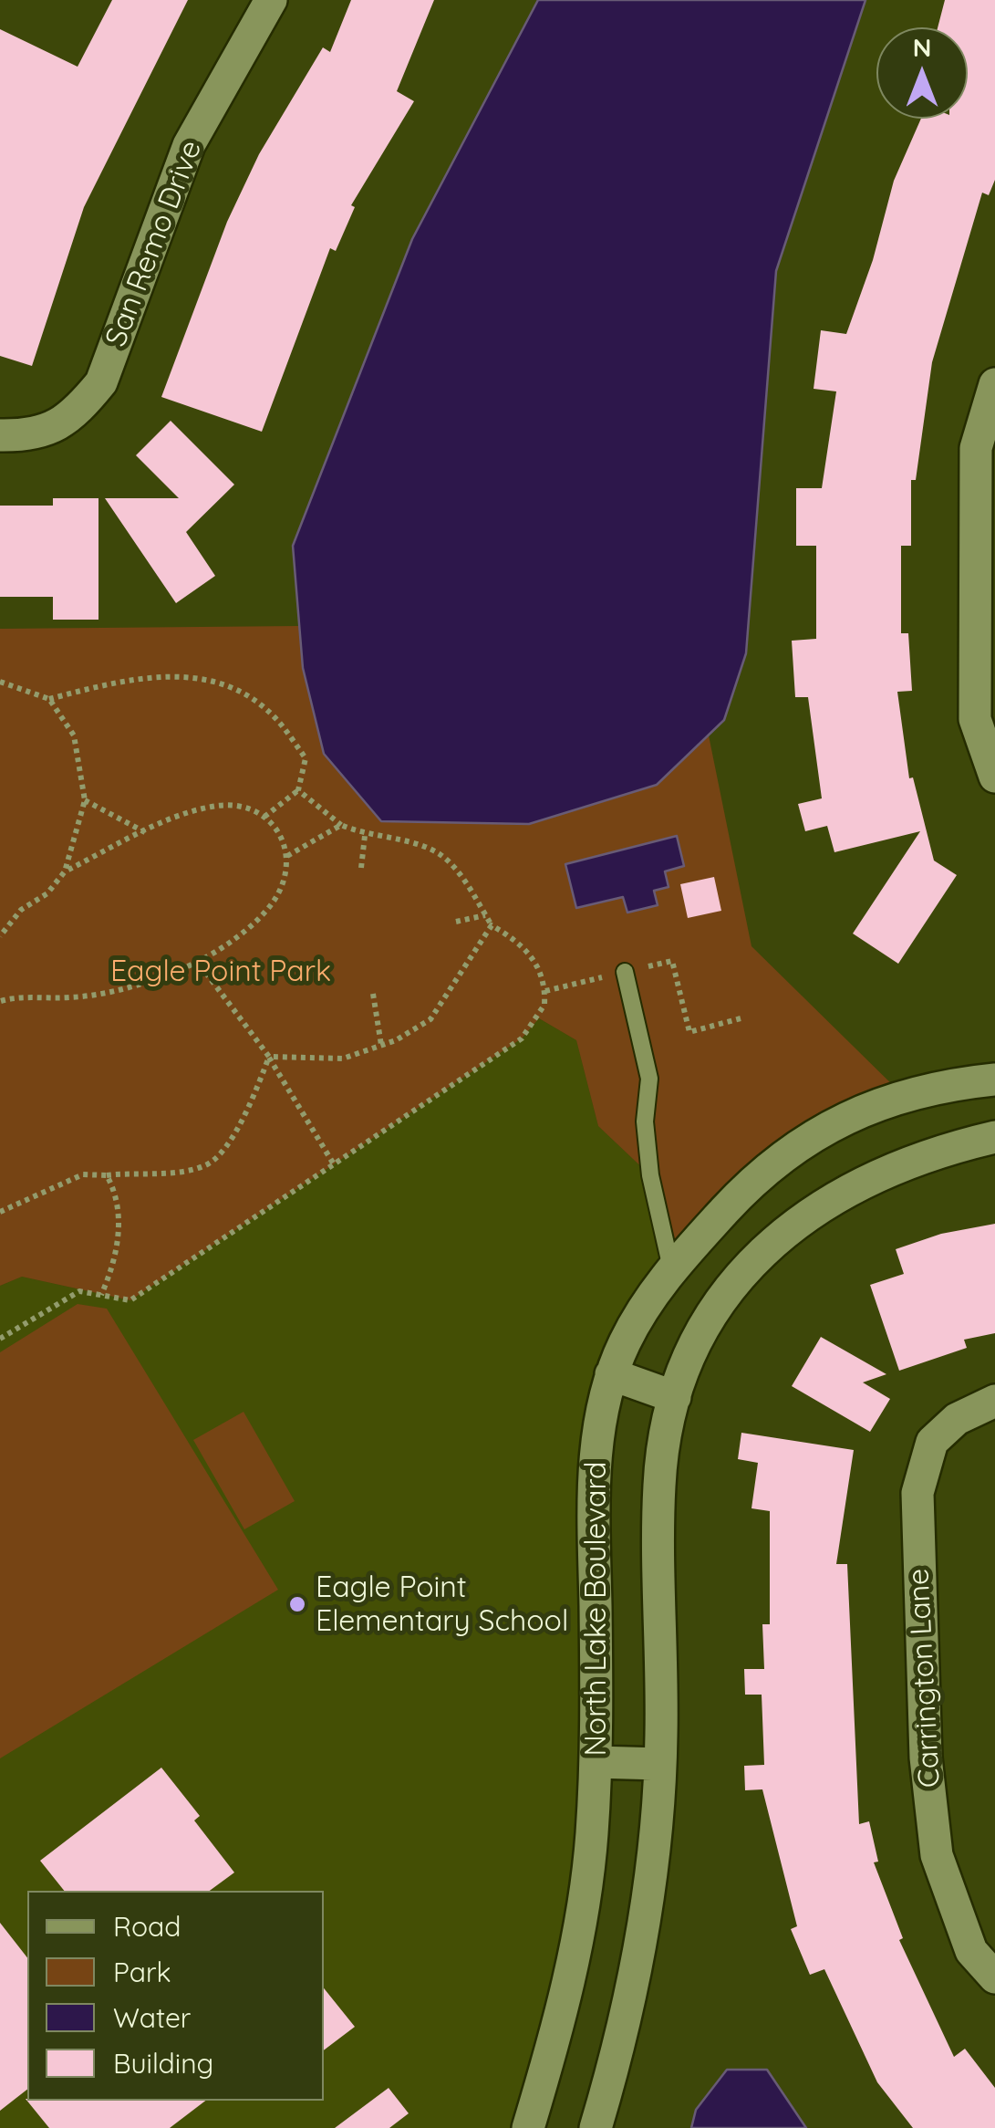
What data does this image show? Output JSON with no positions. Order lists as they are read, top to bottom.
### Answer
{
  "streets": {
    "street": ["San Remo Drive", "North Lake Boulevard", "Carrington Lane"]
  },
  "parks": ["Eagle Point Park"],
  "places": ["Eagle Point Elementary School"],
  "legend": [
    "Road",
    "Park",
    "Water",
    "Building"
  ],
  "north": "top"
}
